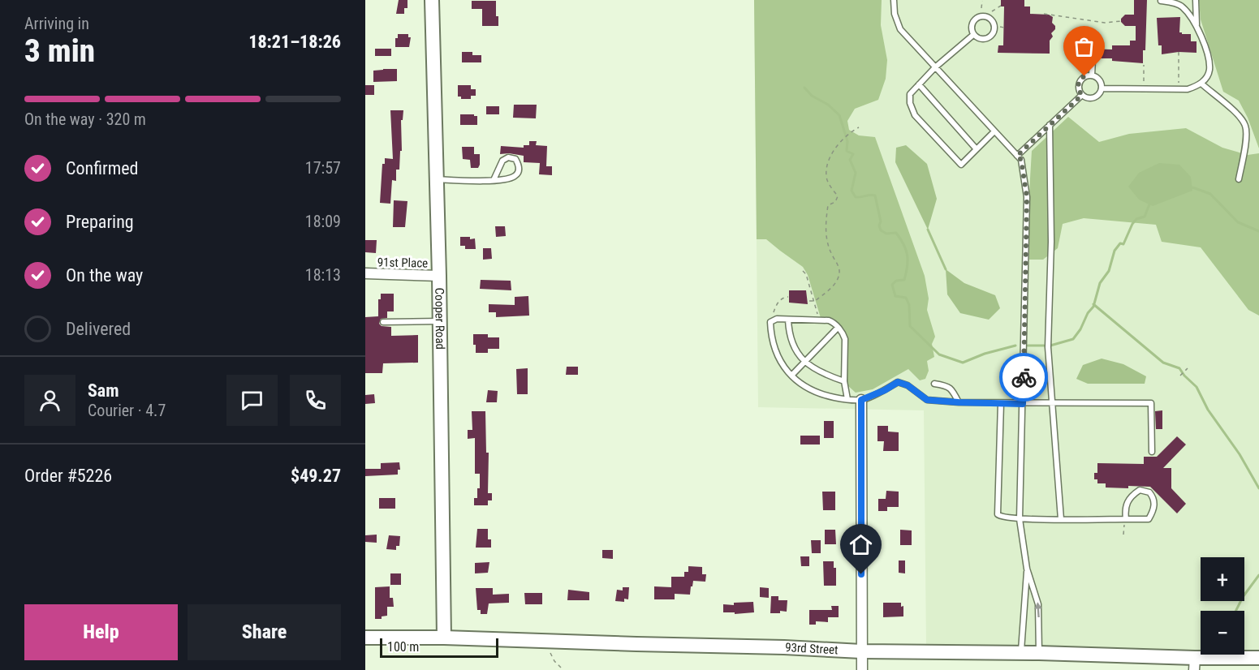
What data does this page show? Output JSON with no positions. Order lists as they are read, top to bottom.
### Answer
{
  "streets": {
    "street": ["91st Place", "Cooper Road", "93rd Street"]
  },
  "crossings": [
    ["91st Place", "Cooper Road"],
    ["Cooper Road", "93rd Street"]
  ],
  "scale_bar": "100 m",
  "page": {
    "heading": ["3 min", "Arriving in", "18:21–18:26"],
    "panel": [
      "Sam",
      "Courier · 4.7",
      "Order #5226",
      "$49.27"
    ],
    "bar": "On the way · 320 m",
    "list": [
      ["Confirmed", "17:57"],
      ["Preparing", "18:09"],
      ["On the way", "18:13"],
      "Delivered"
    ],
    "map_buttons": ["+", "−"],
    "buttons": ["Help", "Share"],
    "scale": "100 m"
  }
}
